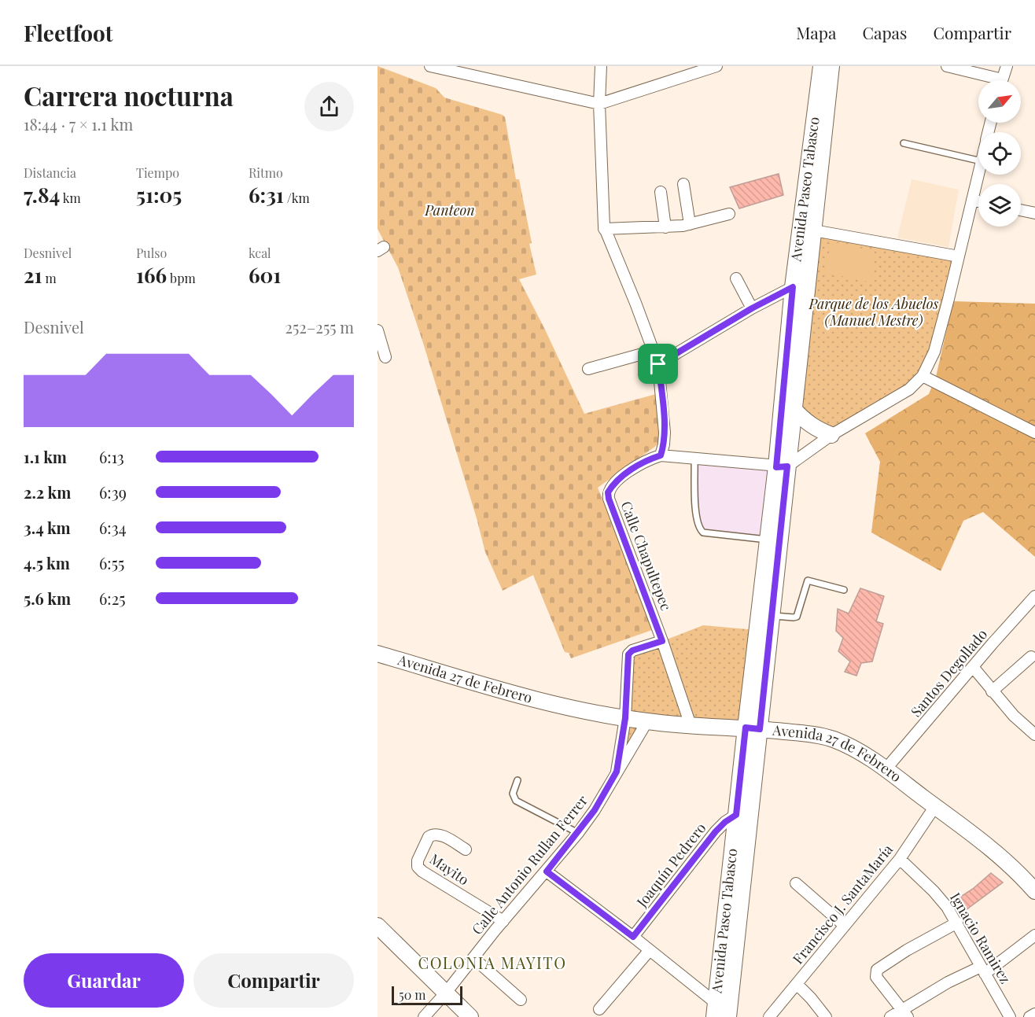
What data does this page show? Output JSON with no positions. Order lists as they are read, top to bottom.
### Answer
{
  "streets": {
    "main road": ["Avenida Paseo Tabasco", "Avenida 27 de Febrero"],
    "street": [
      "Calle Chapultepec",
      "Santos Degollado",
      "Calle Antonio Rullan Ferrer",
      "Joaquín Pedrero",
      "Mayito",
      "Francisco J. SantaMaría",
      "Ignacio Ramirez"
    ]
  },
  "crossings": [
    ["Avenida Paseo Tabasco", "Calle Chapultepec"],
    ["Avenida Paseo Tabasco", "Avenida 27 de Febrero"],
    ["Avenida Paseo Tabasco", "Joaquín Pedrero"],
    ["Calle Chapultepec", "Avenida 27 de Febrero"],
    ["Santos Degollado", "Avenida 27 de Febrero"],
    ["Avenida 27 de Febrero", "Calle Antonio Rullan Ferrer"],
    ["Avenida 27 de Febrero", "Francisco J. SantaMaría"],
    ["Calle Antonio Rullan Ferrer", "Mayito"],
    ["Francisco J. SantaMaría", "Ignacio Ramirez"]
  ],
  "districts": ["COLONIA MAYITO"],
  "parks": ["Panteon", "Parque de los Abuelos (Manuel Mestre)"],
  "scale_bar": "50 m",
  "north": "top right",
  "page": {
    "header": "Fleetfoot",
    "nav": ["Mapa", "Capas", "Compartir"],
    "heading": ["Carrera nocturna", "18:44 · 7 × 1.1 km"],
    "stats": [
      ["Distancia", "7.84 km"],
      ["Tiempo", "51:05"],
      ["Ritmo", "6:31 /km"],
      ["Desnivel", "21 m"],
      ["Pulso", "166 bpm"],
      ["kcal", "601"]
    ],
    "chart": ["Desnivel", "252–255 m"],
    "list": [
      {
        "name": "1.1 km",
        "note": "6:13"
      },
      {
        "name": "2.2 km",
        "note": "6:39"
      },
      {
        "name": "3.4 km",
        "note": "6:34"
      },
      {
        "name": "4.5 km",
        "note": "6:55"
      },
      {
        "name": "5.6 km",
        "note": "6:25"
      }
    ],
    "buttons": ["Guardar", "Compartir"],
    "scale": "50 m"
  }
}
